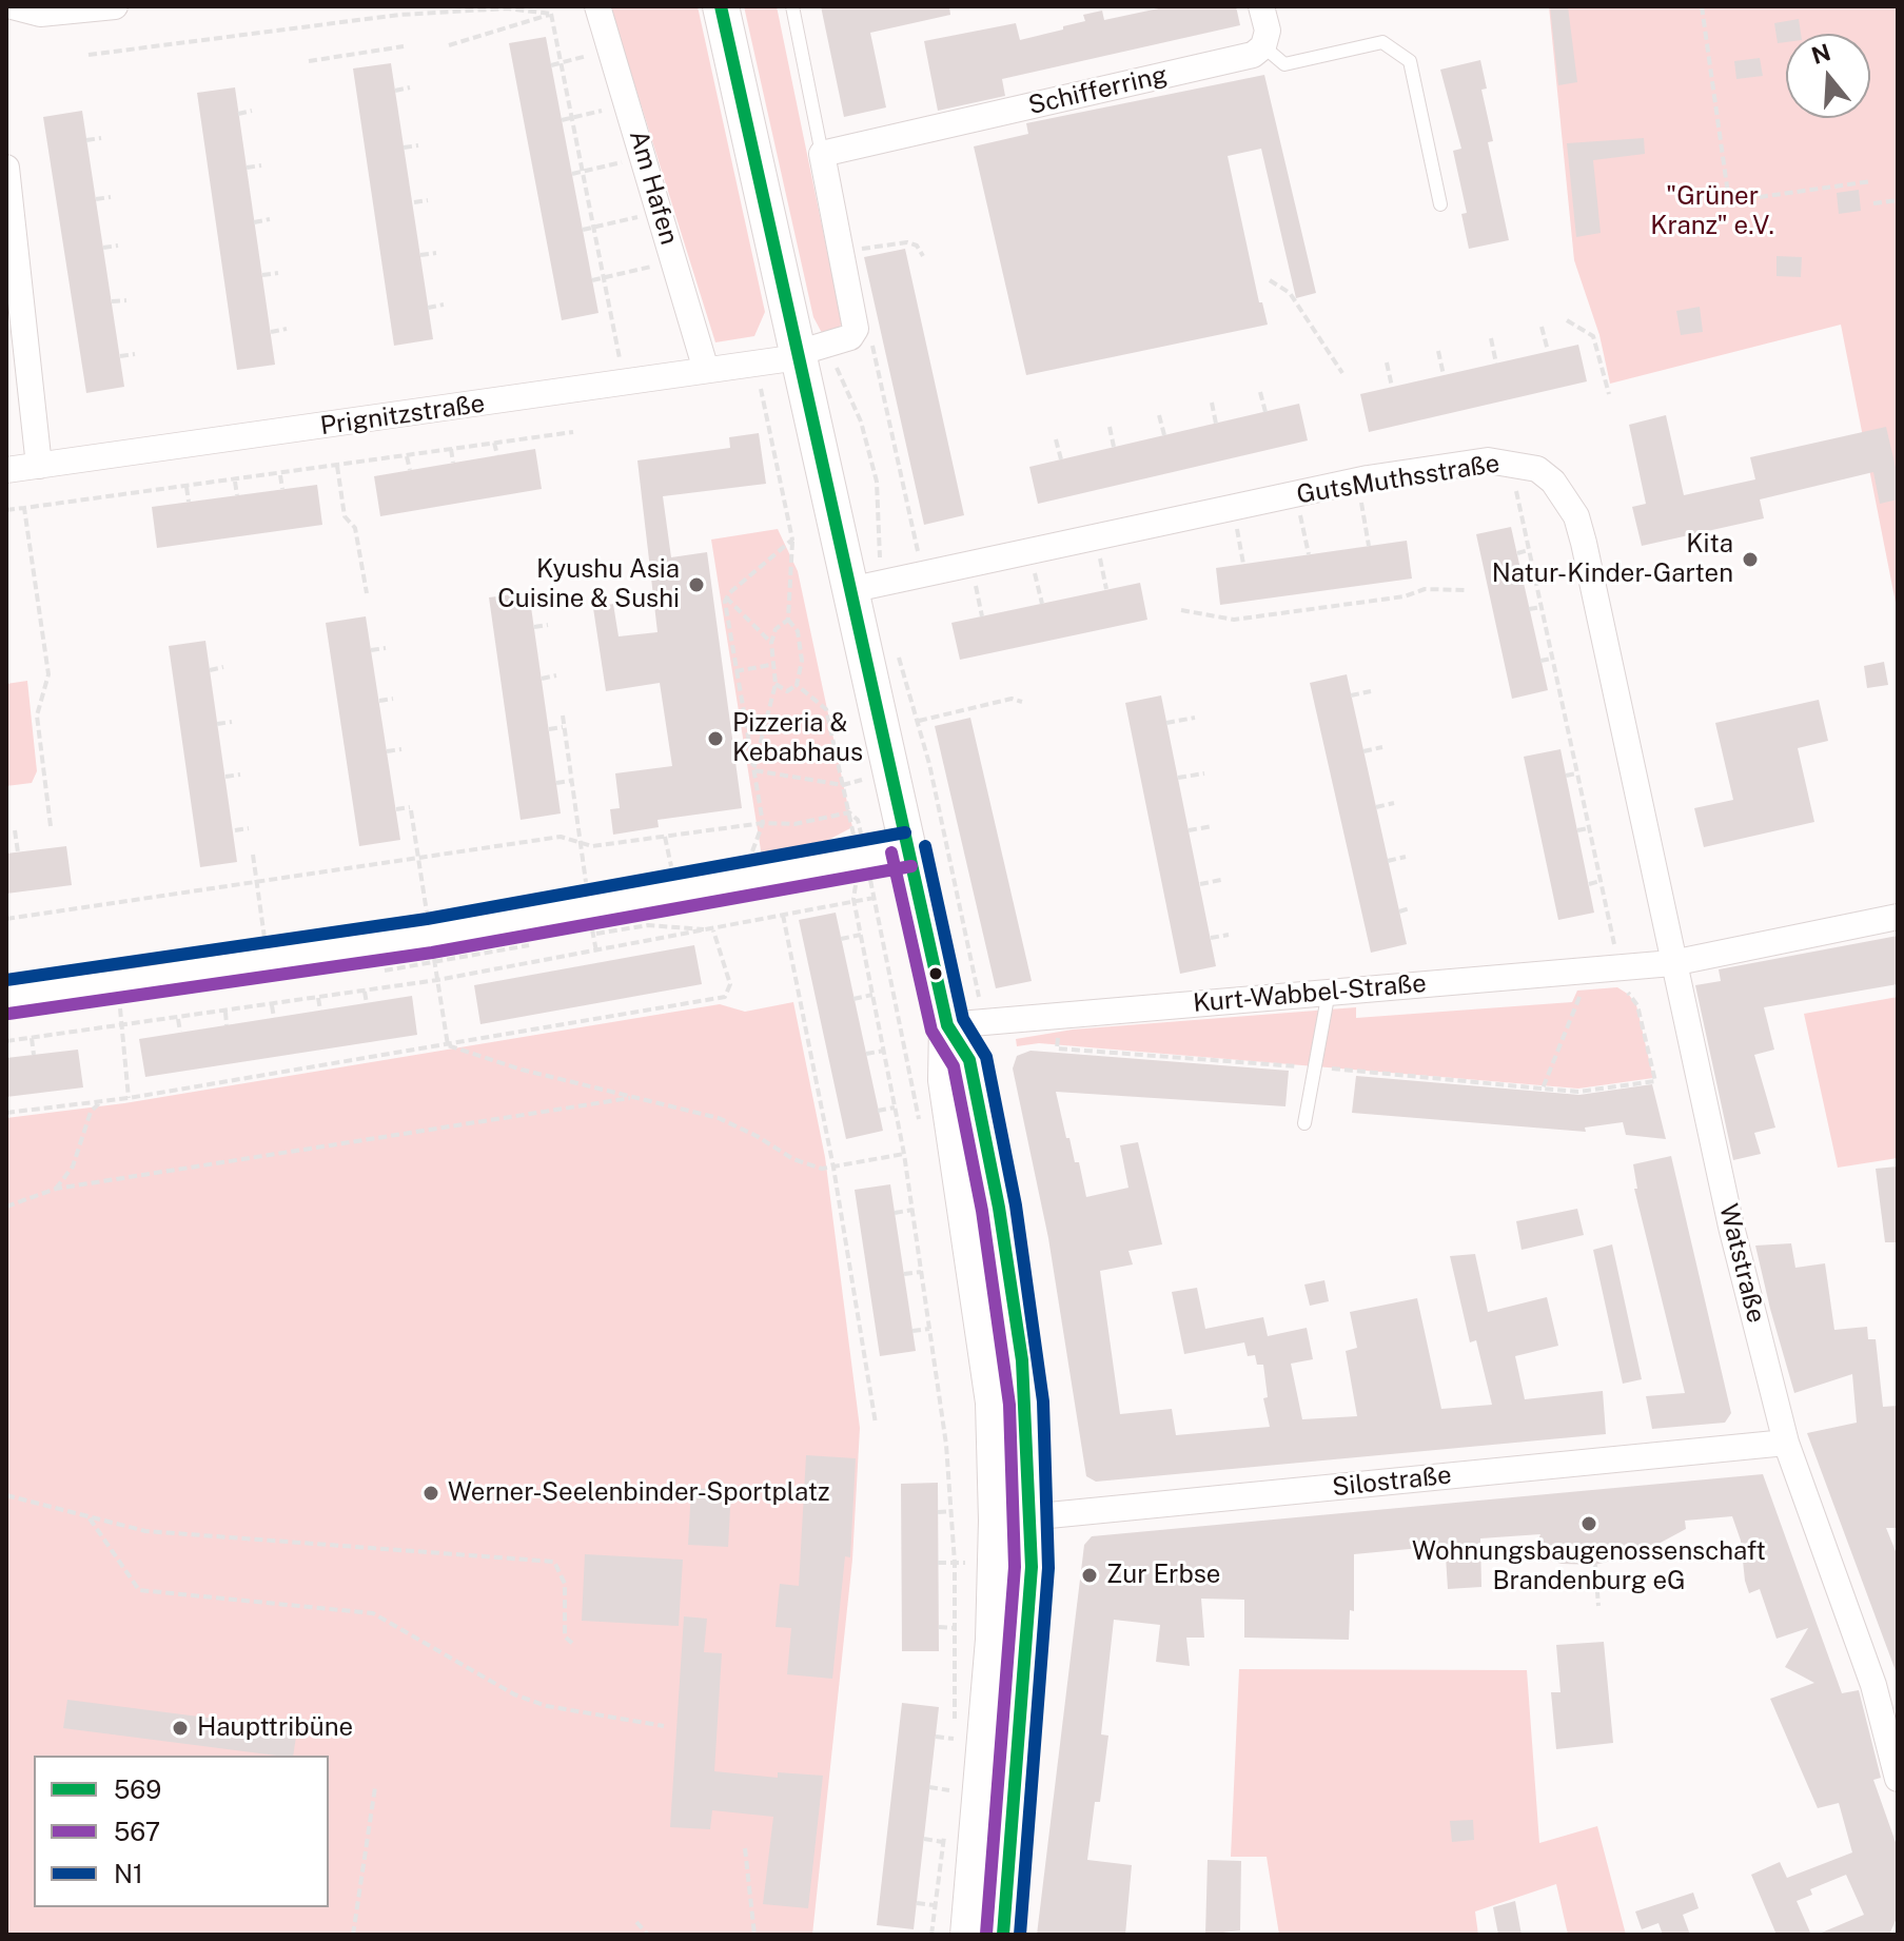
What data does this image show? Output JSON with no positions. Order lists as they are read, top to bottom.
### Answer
{
  "streets": {
    "street": [
      "Schifferring",
      "Am Hafen",
      "Prignitzstraße",
      "GutsMuthsstraße",
      "Kurt-Wabbel-Straße",
      "Watstraße",
      "Silostraße"
    ]
  },
  "crossings": [
    ["Am Hafen", "Prignitzstraße"],
    ["GutsMuthsstraße", "Kurt-Wabbel-Straße"],
    ["GutsMuthsstraße", "Watstraße"],
    ["Kurt-Wabbel-Straße", "Watstraße"],
    ["Watstraße", "Silostraße"]
  ],
  "parks": ["\"Grüner Kranz\" e.V."],
  "places": [
    "Kita Natur-Kinder-Garten",
    "Kyushu Asia Cuisine & Sushi",
    "Pizzeria & Kebabhaus",
    "Werner-Seelenbinder-Sportplatz",
    "Wohnungsbaugenossenschaft Brandenburg eG",
    "Zur Erbse",
    "Haupttribüne"
  ],
  "lines": ["transit line 569", "transit line N1", "transit line 567"],
  "legend": ["569", "567", "N1"],
  "north": "top"
}
